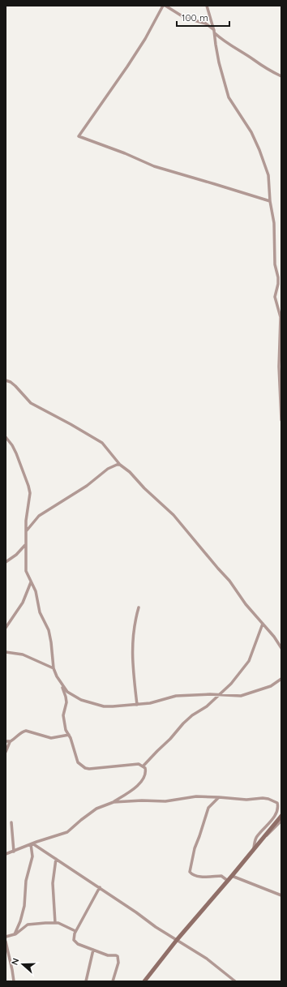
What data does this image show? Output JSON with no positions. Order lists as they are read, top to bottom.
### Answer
{
  "scale_bar": "100 m",
  "north": "left"
}
